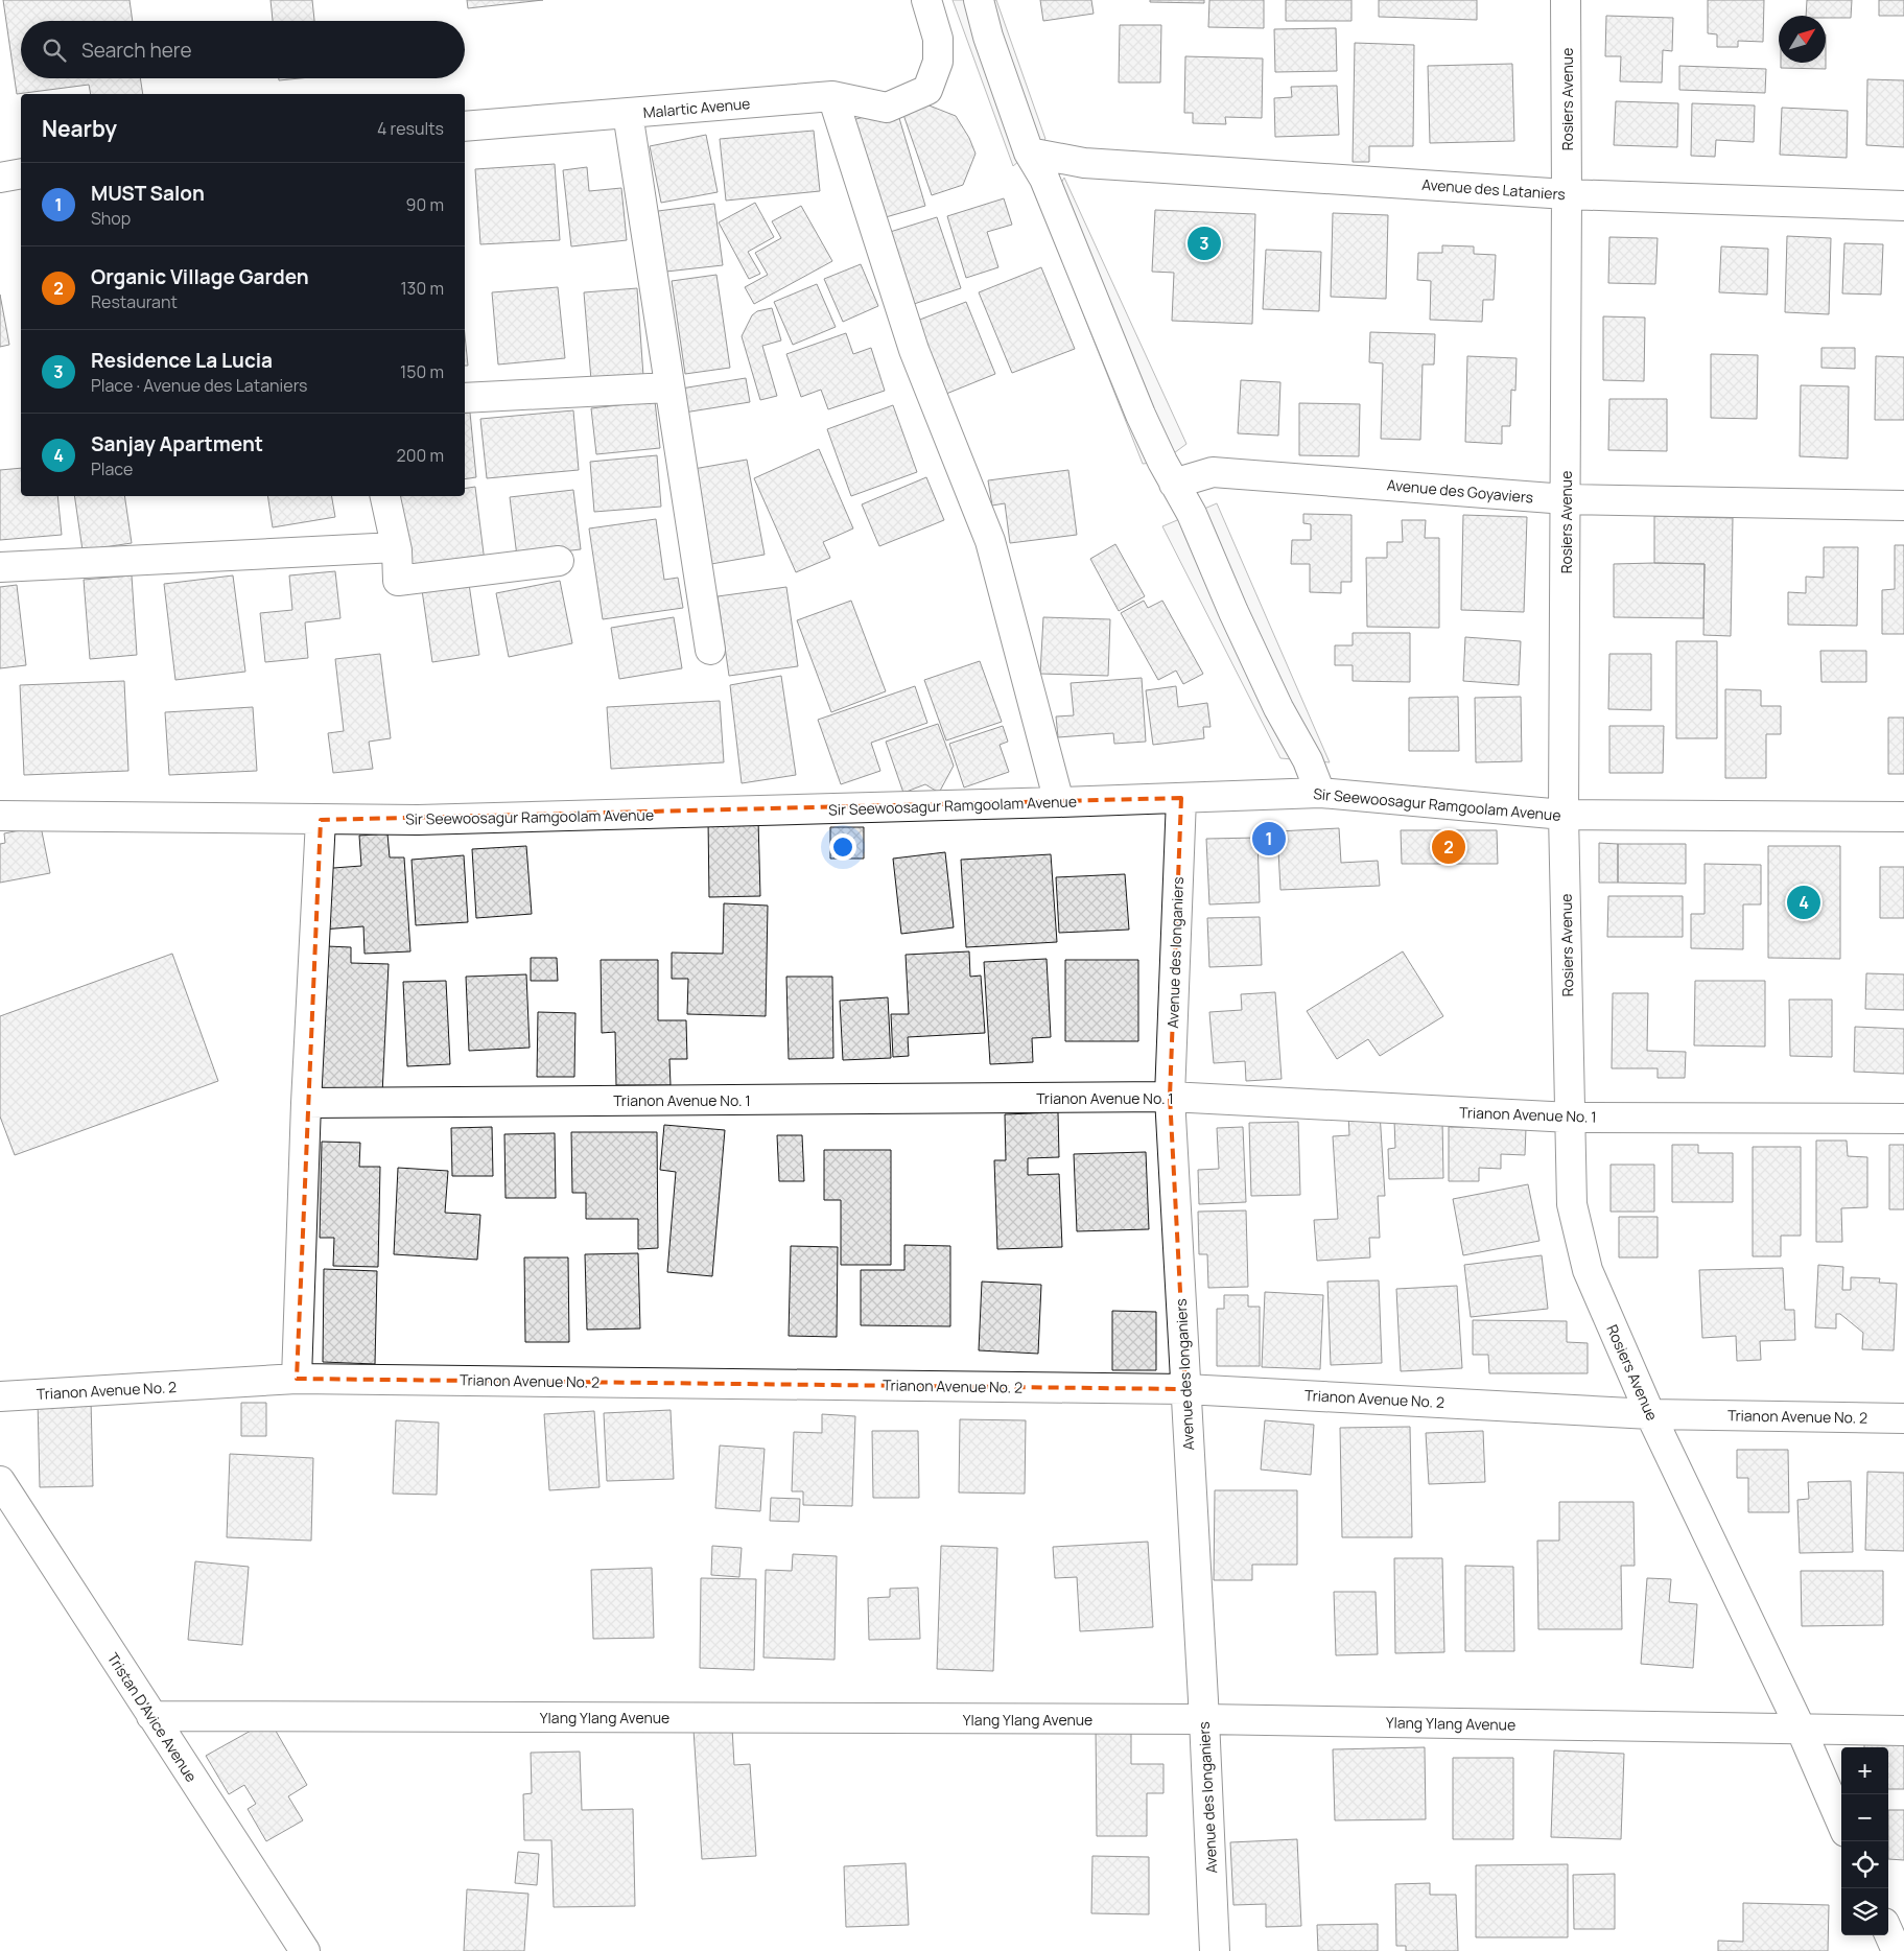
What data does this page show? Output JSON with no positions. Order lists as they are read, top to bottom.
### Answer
{
  "streets": {
    "street": [
      "Rosiers Avenue",
      "Malartic Avenue",
      "Avenue des Lataniers",
      "Avenue des Goyaviers",
      "Sir Seewoosagur Ramgoolam Avenue",
      "Avenue des longaniers",
      "Trianon Avenue No. 1",
      "Trianon Avenue No. 2",
      "Tristan D'Avice Avenue",
      "Ylang Ylang Avenue"
    ]
  },
  "crossings": [
    ["Rosiers Avenue", "Avenue des Lataniers"],
    ["Rosiers Avenue", "Avenue des Goyaviers"],
    ["Rosiers Avenue", "Sir Seewoosagur Ramgoolam Avenue"],
    ["Rosiers Avenue", "Trianon Avenue No. 1"],
    ["Rosiers Avenue", "Trianon Avenue No. 2"],
    ["Rosiers Avenue", "Ylang Ylang Avenue"],
    ["Sir Seewoosagur Ramgoolam Avenue", "Avenue des longaniers"],
    ["Avenue des longaniers", "Trianon Avenue No. 1"],
    ["Avenue des longaniers", "Trianon Avenue No. 2"],
    ["Avenue des longaniers", "Ylang Ylang Avenue"],
    ["Tristan D'Avice Avenue", "Ylang Ylang Avenue"]
  ],
  "north": "top right",
  "page": {
    "search": "Search here",
    "heading": ["Nearby", "4 results"],
    "list": [
      {
        "mark": "1",
        "name": "MUST Salon",
        "note": "Shop",
        "value": "90 m"
      },
      {
        "mark": "2",
        "name": "Organic Village Garden",
        "note": "Restaurant",
        "value": "130 m"
      },
      {
        "mark": "3",
        "name": "Residence La Lucia",
        "note": "Place · Avenue des Lataniers",
        "value": "150 m"
      },
      {
        "mark": "4",
        "name": "Sanjay Apartment",
        "note": "Place",
        "value": "200 m"
      }
    ],
    "pins": [
      "3",
      "1",
      "2",
      "4"
    ],
    "map_buttons": ["+", "−"]
  }
}
